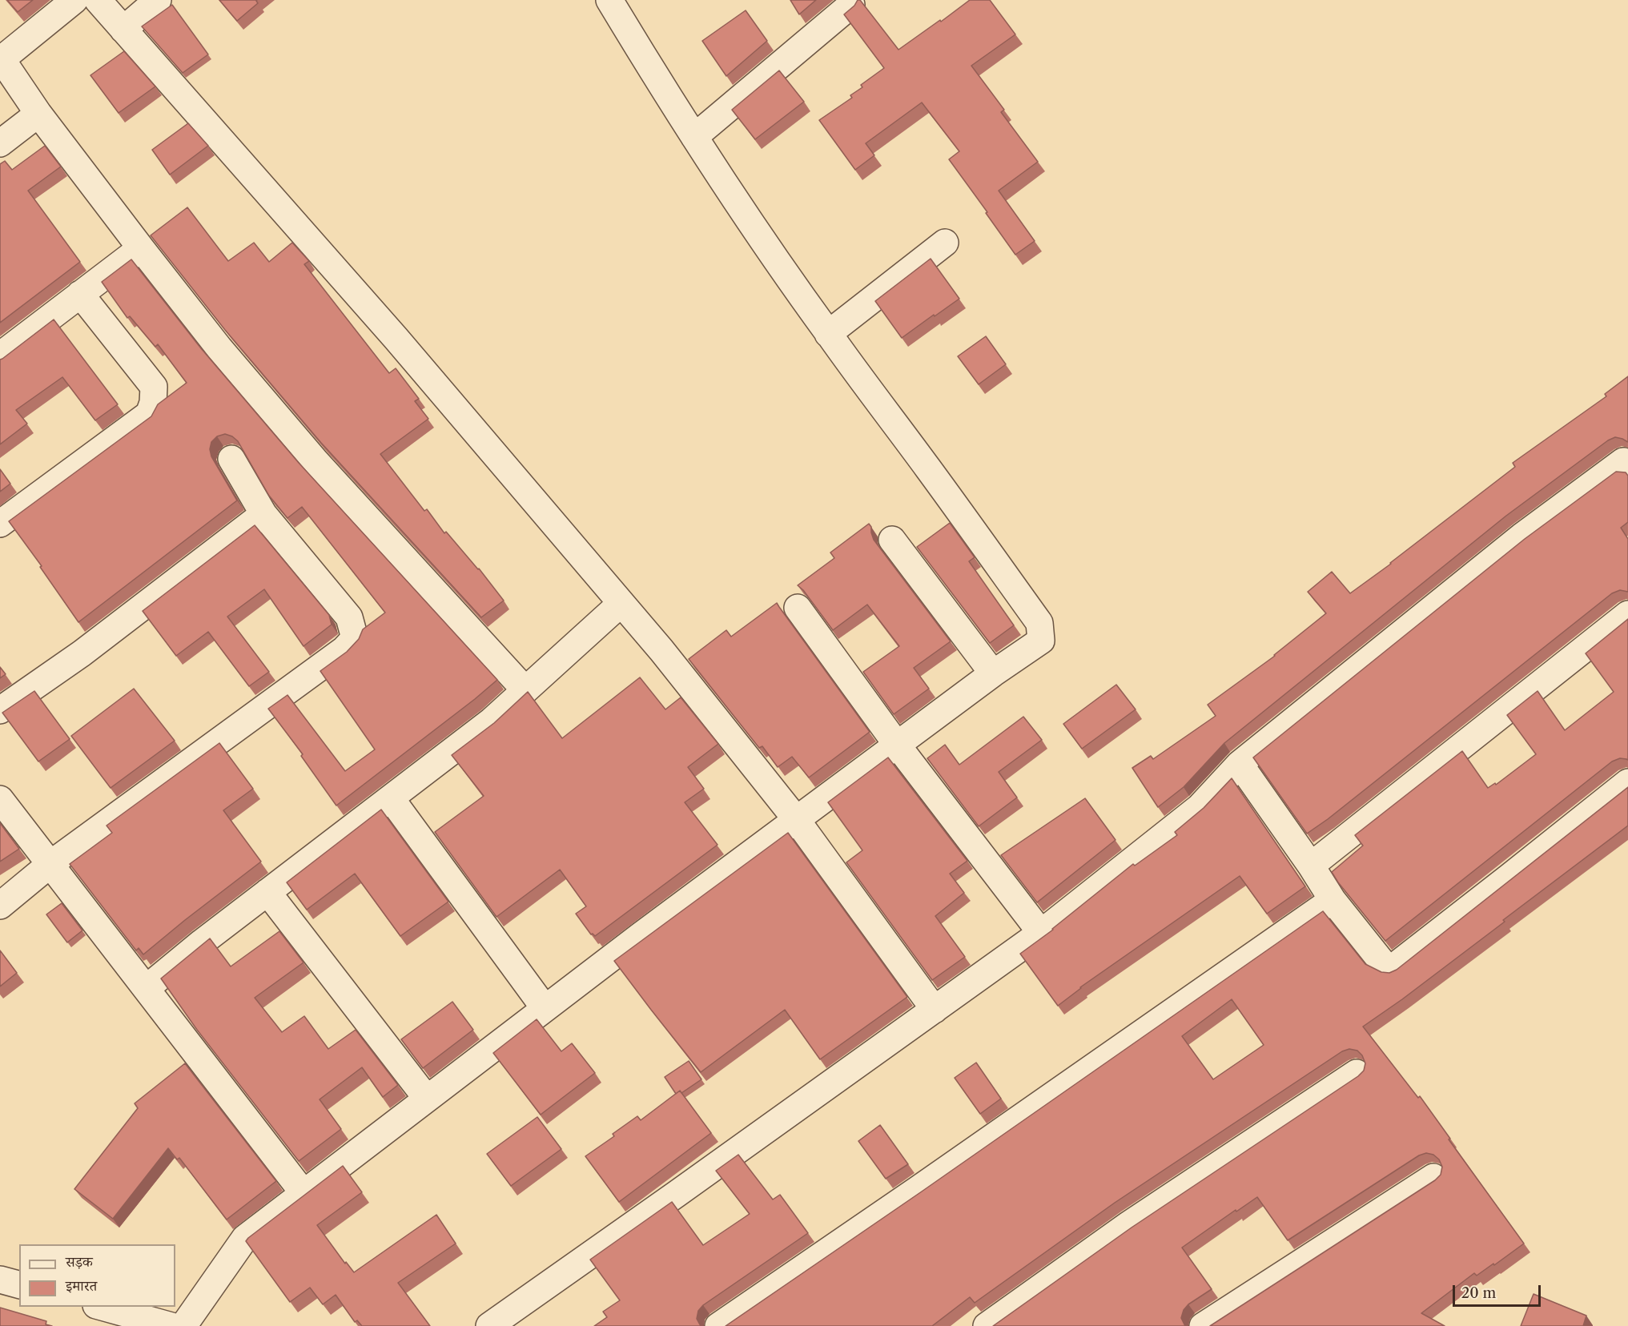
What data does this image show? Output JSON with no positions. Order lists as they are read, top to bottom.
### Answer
{
  "legend": ["सड़क", "इमारत"],
  "scale_bar": "20 m"
}
